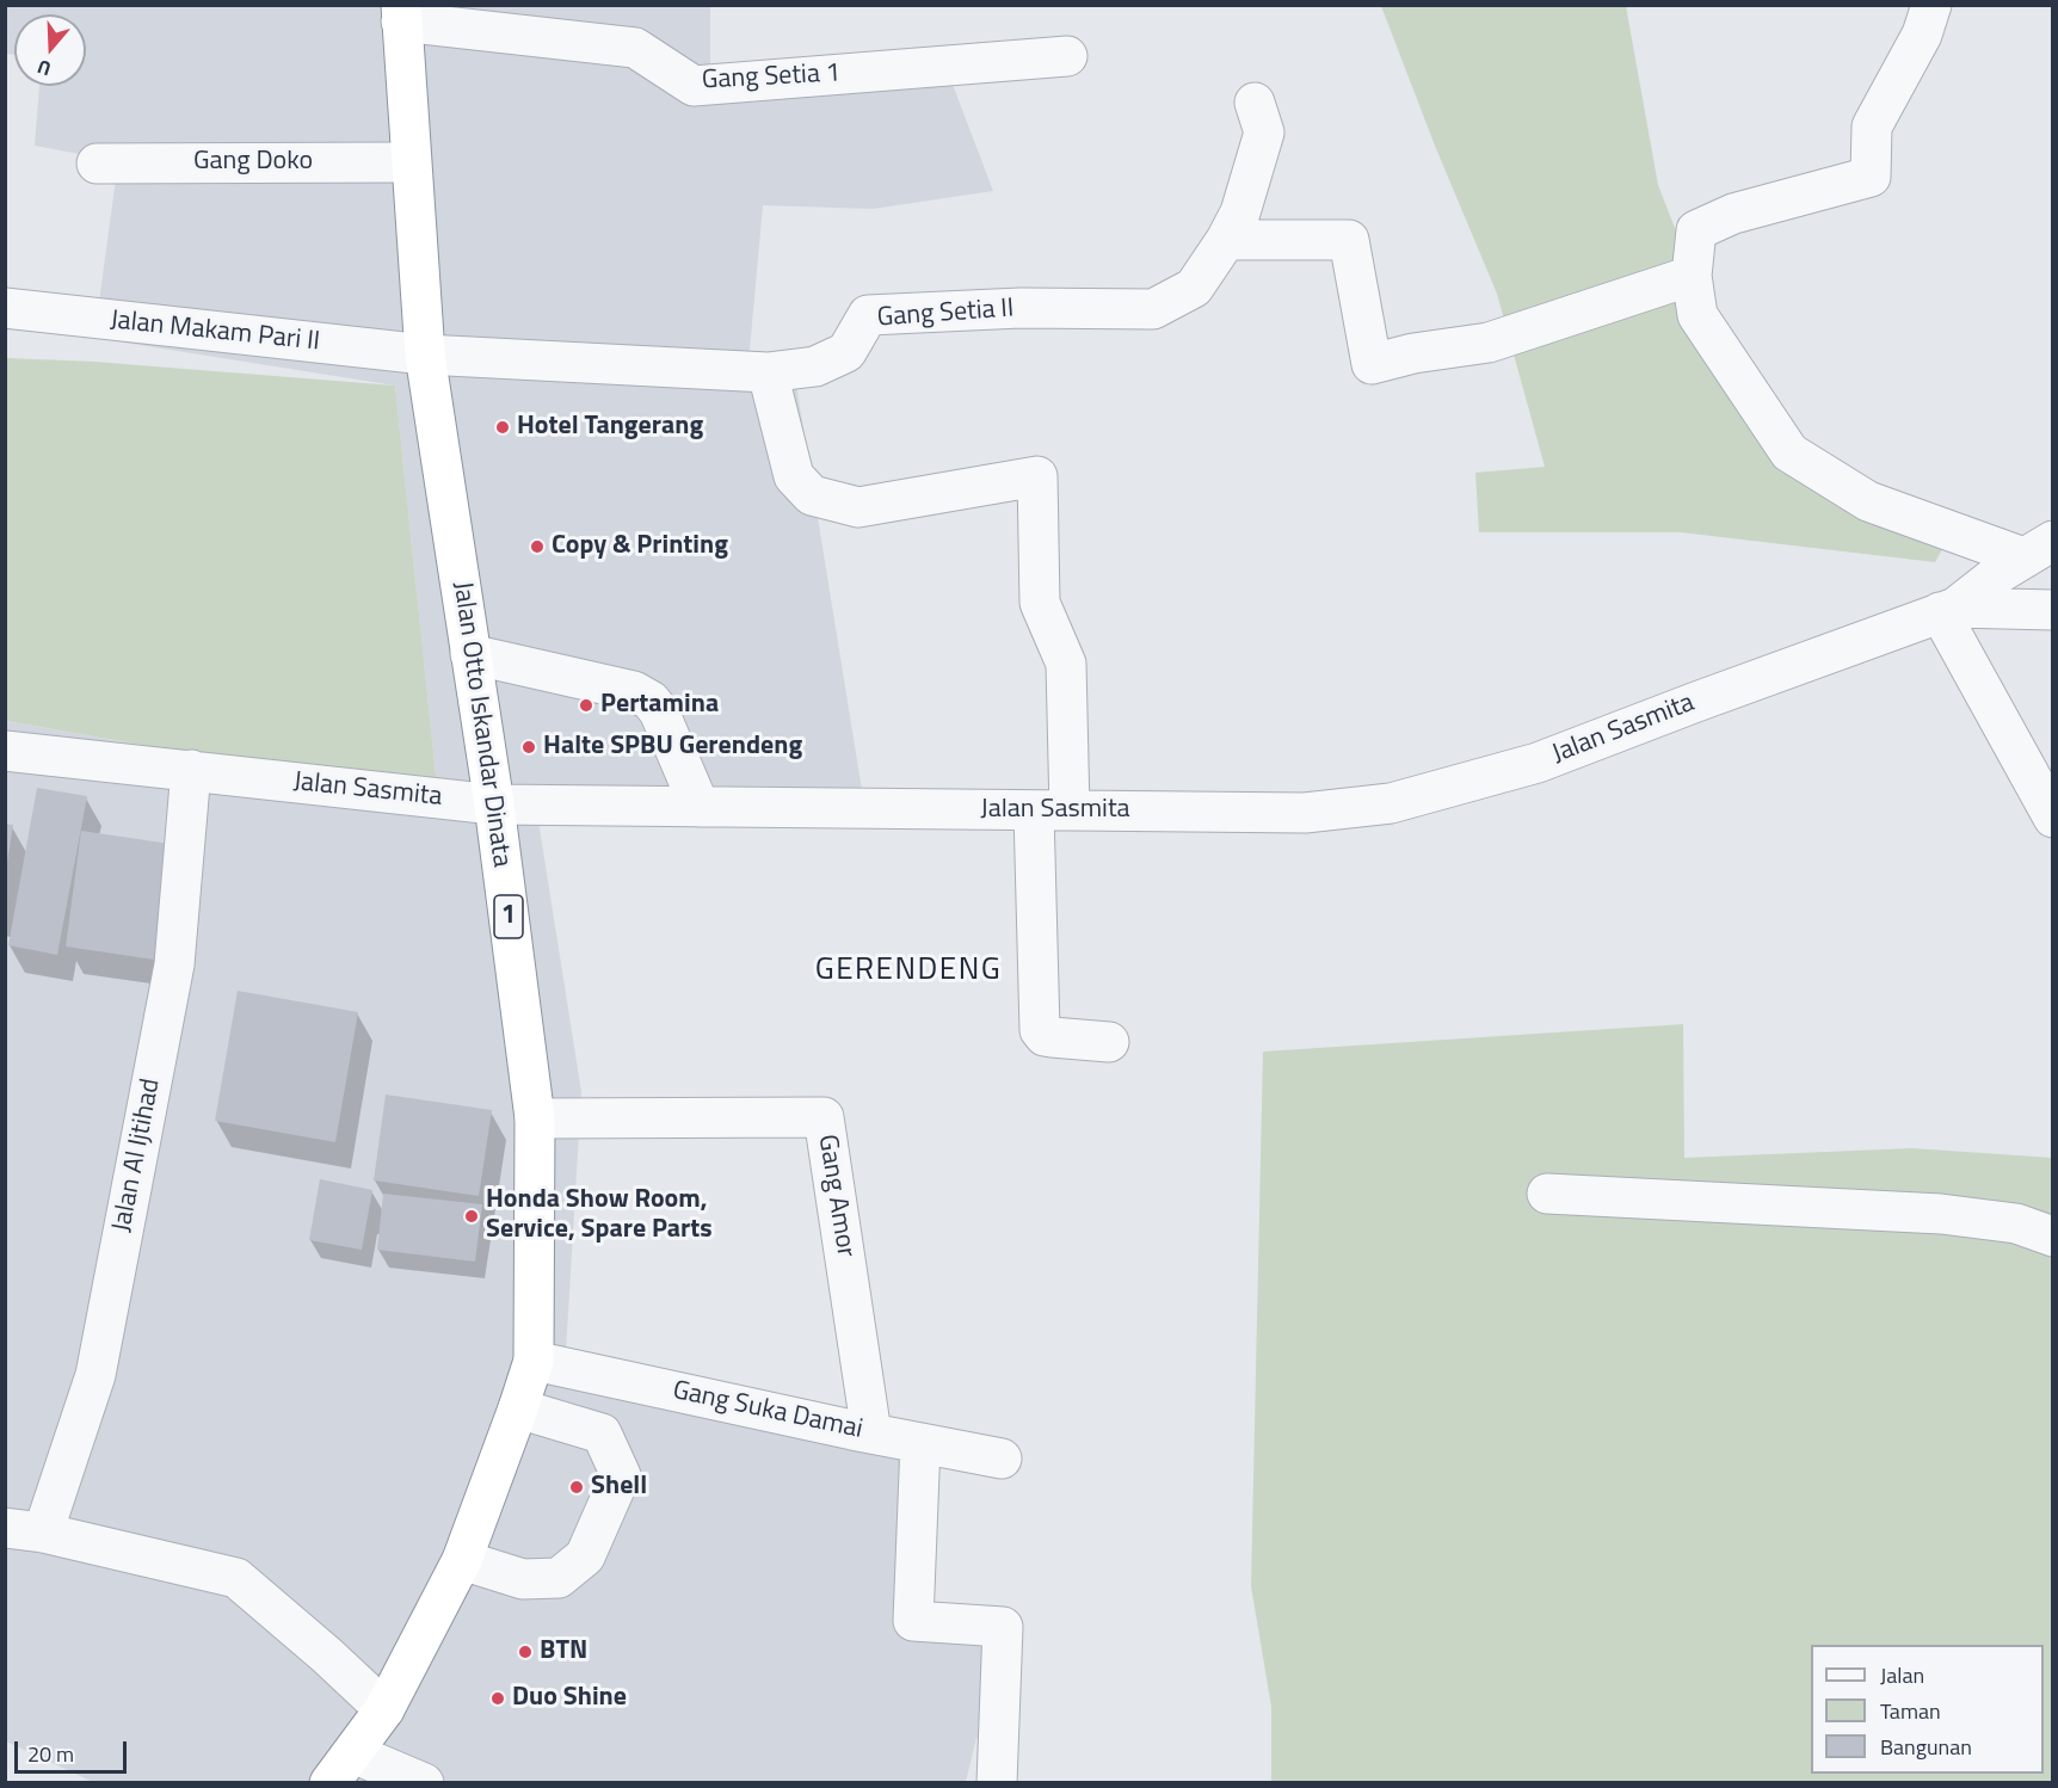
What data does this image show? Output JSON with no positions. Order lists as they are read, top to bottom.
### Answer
{
  "streets": {
    "highway": ["Jalan Otto Iskandar Dinata", "1"],
    "street": [
      "Gang Setia 1",
      "Gang Doko",
      "Gang Setia II",
      "Jalan Makam Pari II",
      "Jalan Sasmita",
      "Jalan Al Ijtihad",
      "Gang Amor",
      "Gang Suka Damai"
    ]
  },
  "crossings": [
    ["Gang Setia 1", "Jalan Otto Iskandar Dinata"],
    ["Gang Doko", "Jalan Otto Iskandar Dinata"],
    ["Gang Setia II", "Jalan Makam Pari II"],
    ["Gang Setia II", "Jalan Otto Iskandar Dinata"],
    ["Jalan Makam Pari II", "Jalan Otto Iskandar Dinata"],
    ["Jalan Otto Iskandar Dinata", "Jalan Sasmita"],
    ["Jalan Otto Iskandar Dinata", "Gang Amor"],
    ["Jalan Otto Iskandar Dinata", "Gang Suka Damai"],
    ["Jalan Sasmita", "Jalan Al Ijtihad"],
    ["Gang Amor", "Gang Suka Damai"]
  ],
  "districts": ["GERENDENG"],
  "places": [
    "Hotel Tangerang",
    "Copy & Printing",
    "Pertamina",
    "Halte SPBU Gerendeng",
    "Honda Show Room, Service, Spare Parts",
    "Shell",
    "BTN",
    "Duo Shine"
  ],
  "legend": ["Jalan", "Taman", "Bangunan"],
  "scale_bar": "20 m",
  "north": "bottom"
}
